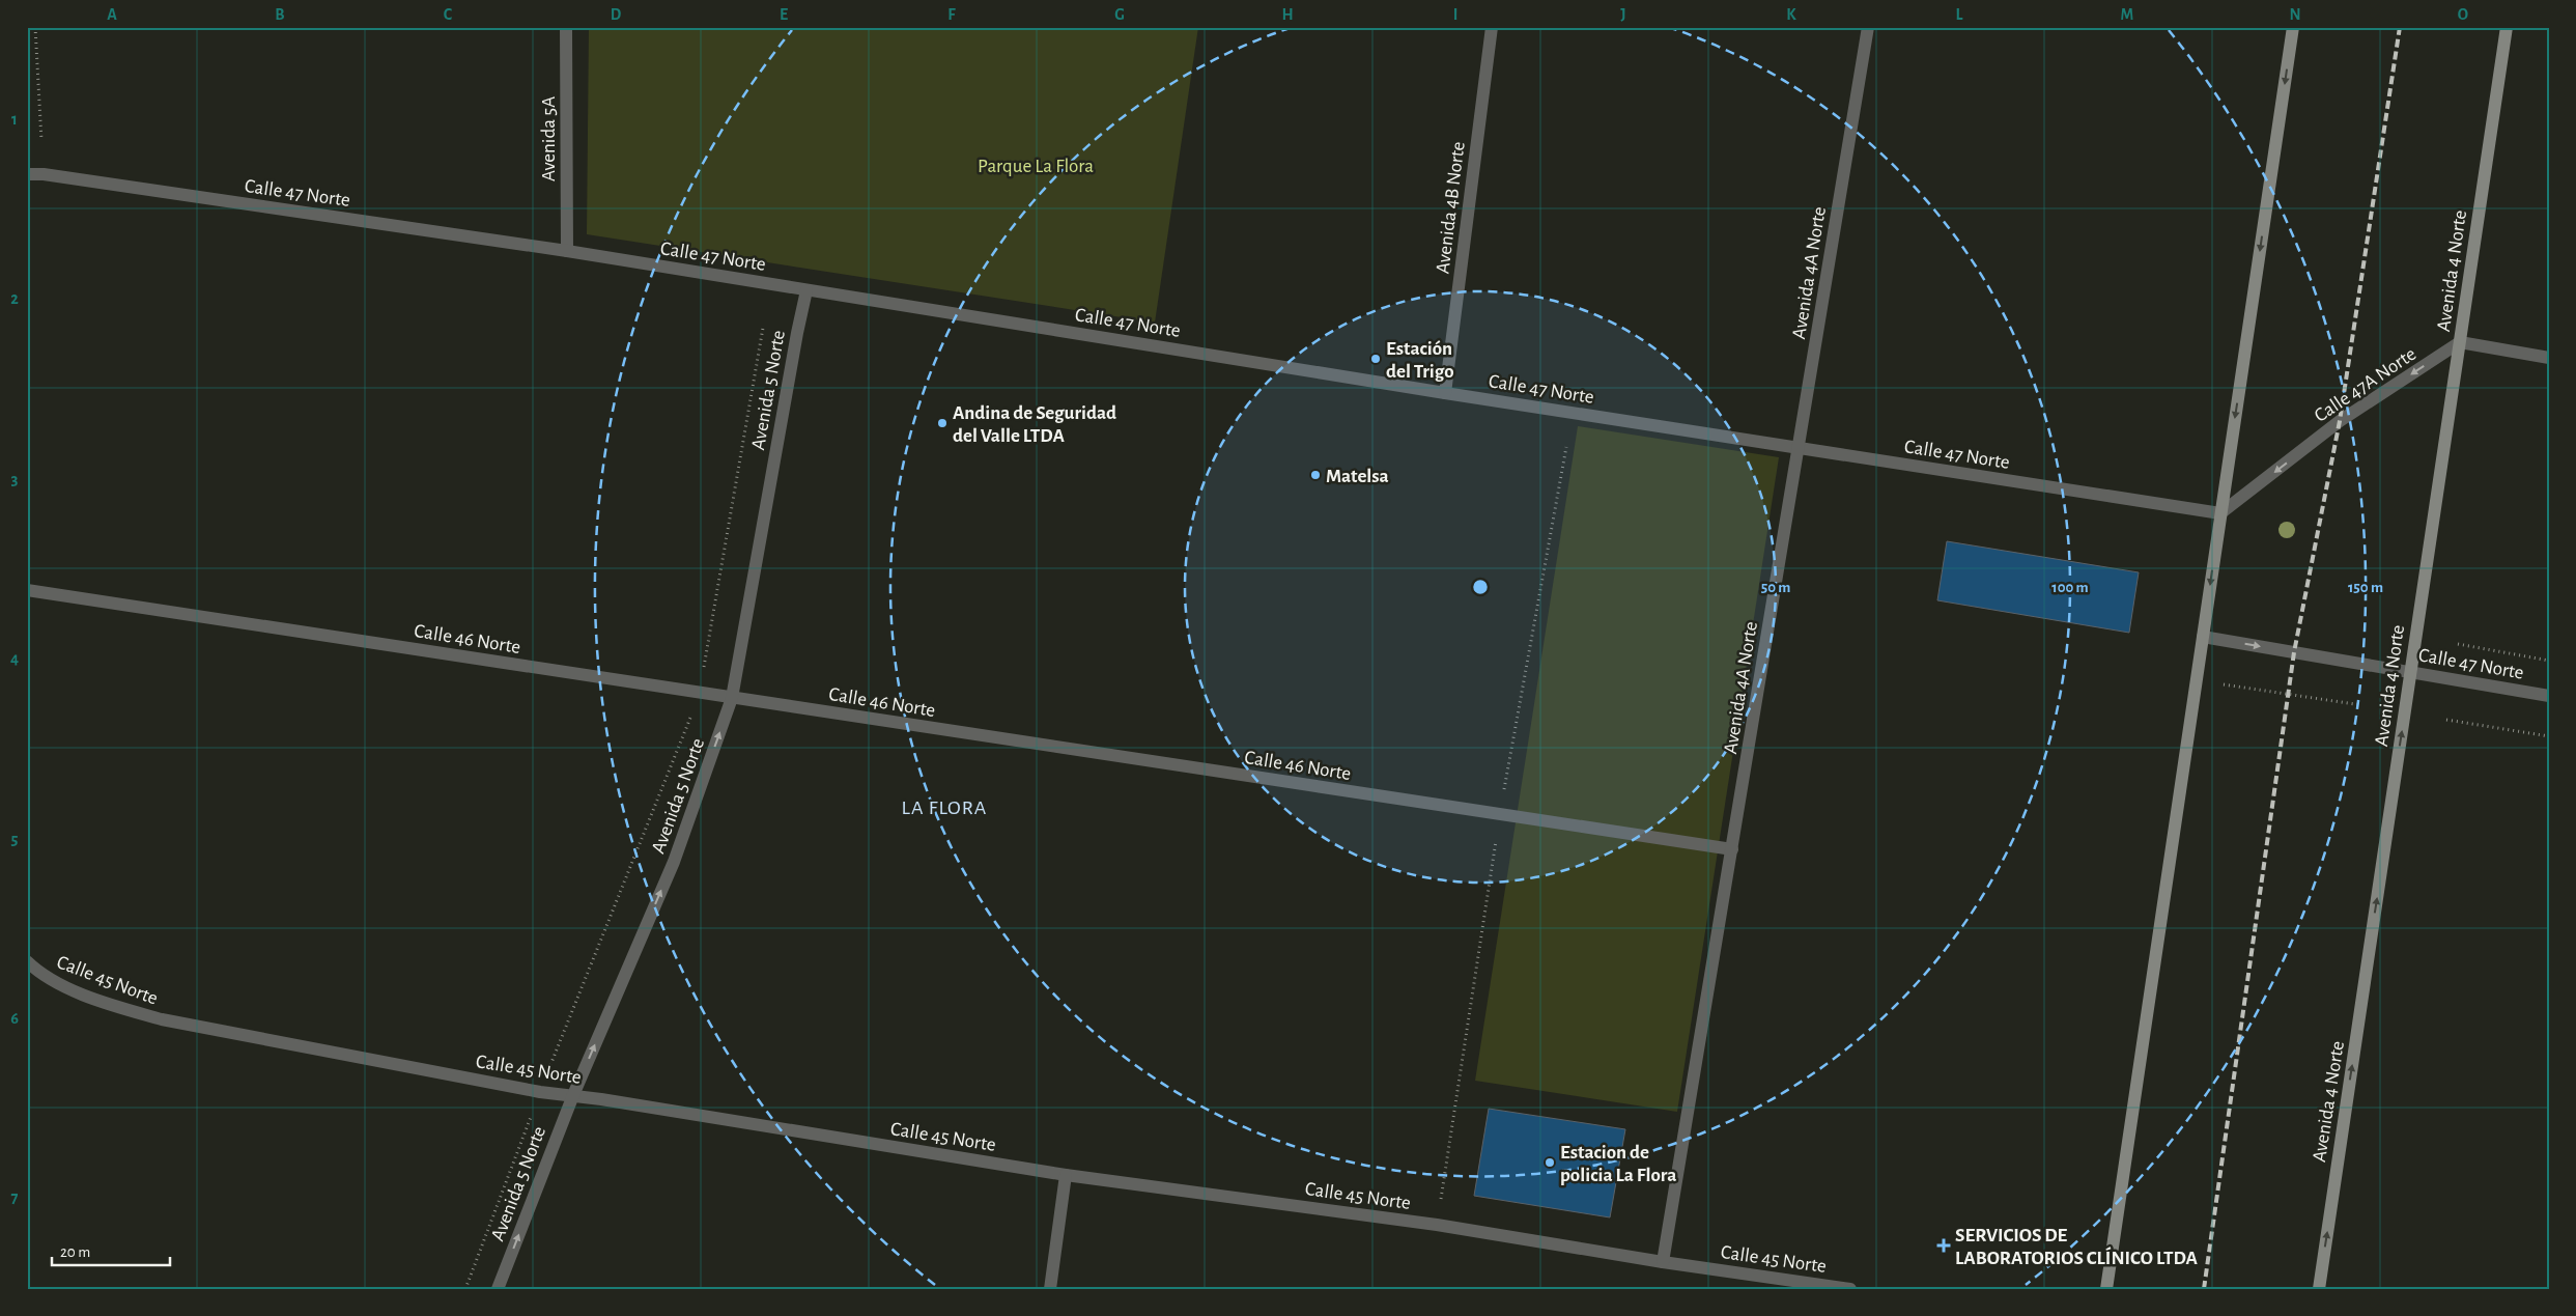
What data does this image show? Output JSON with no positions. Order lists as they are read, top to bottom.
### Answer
{
  "streets": {
    "main road": ["Avenida 4 Norte"],
    "street": [
      "Avenida 5A",
      "Calle 47 Norte",
      "Avenida 4B Norte",
      "Avenida 4A Norte",
      "Calle 47A Norte",
      "Avenida 5 Norte",
      "Calle 46 Norte",
      "Calle 45 Norte"
    ]
  },
  "crossings": [
    ["Avenida 5A", "Calle 47 Norte"],
    ["Calle 47 Norte", "Avenida 4B Norte"],
    ["Calle 47 Norte", "Avenida 4 Norte"],
    ["Calle 47 Norte", "Avenida 4A Norte"],
    ["Calle 47 Norte", "Calle 47A Norte"],
    ["Calle 47 Norte", "Avenida 5 Norte"],
    ["Avenida 4 Norte", "Calle 47A Norte"],
    ["Avenida 4A Norte", "Calle 46 Norte"],
    ["Avenida 4A Norte", "Calle 45 Norte"],
    ["Avenida 5 Norte", "Calle 46 Norte"],
    ["Avenida 5 Norte", "Calle 45 Norte"]
  ],
  "one_way": ["Avenida 4 Norte", "Calle 47A Norte", "Avenida 5 Norte"],
  "districts": ["LA FLORA"],
  "parks": ["Parque La Flora"],
  "places": {
    "other": [
      "Estación del Trigo",
      "Andina de Seguridad del Valle LTDA",
      "Matelsa",
      "Estacion de policia La Flora"
    ],
    "health": ["SERVICIOS DE LABORATORIOS CLÍNICO LTDA"]
  },
  "scale_bar": "20 m",
  "grid": {
    "columns": [
      "A",
      "B",
      "C",
      "D",
      "E",
      "F",
      "G",
      "H",
      "I",
      "J",
      "K",
      "L",
      "M",
      "N",
      "O"
    ],
    "rows": [
      "1",
      "2",
      "3",
      "4",
      "5",
      "6",
      "7"
    ]
  },
  "rings": ["50 m", "100 m", "150 m"]
}
